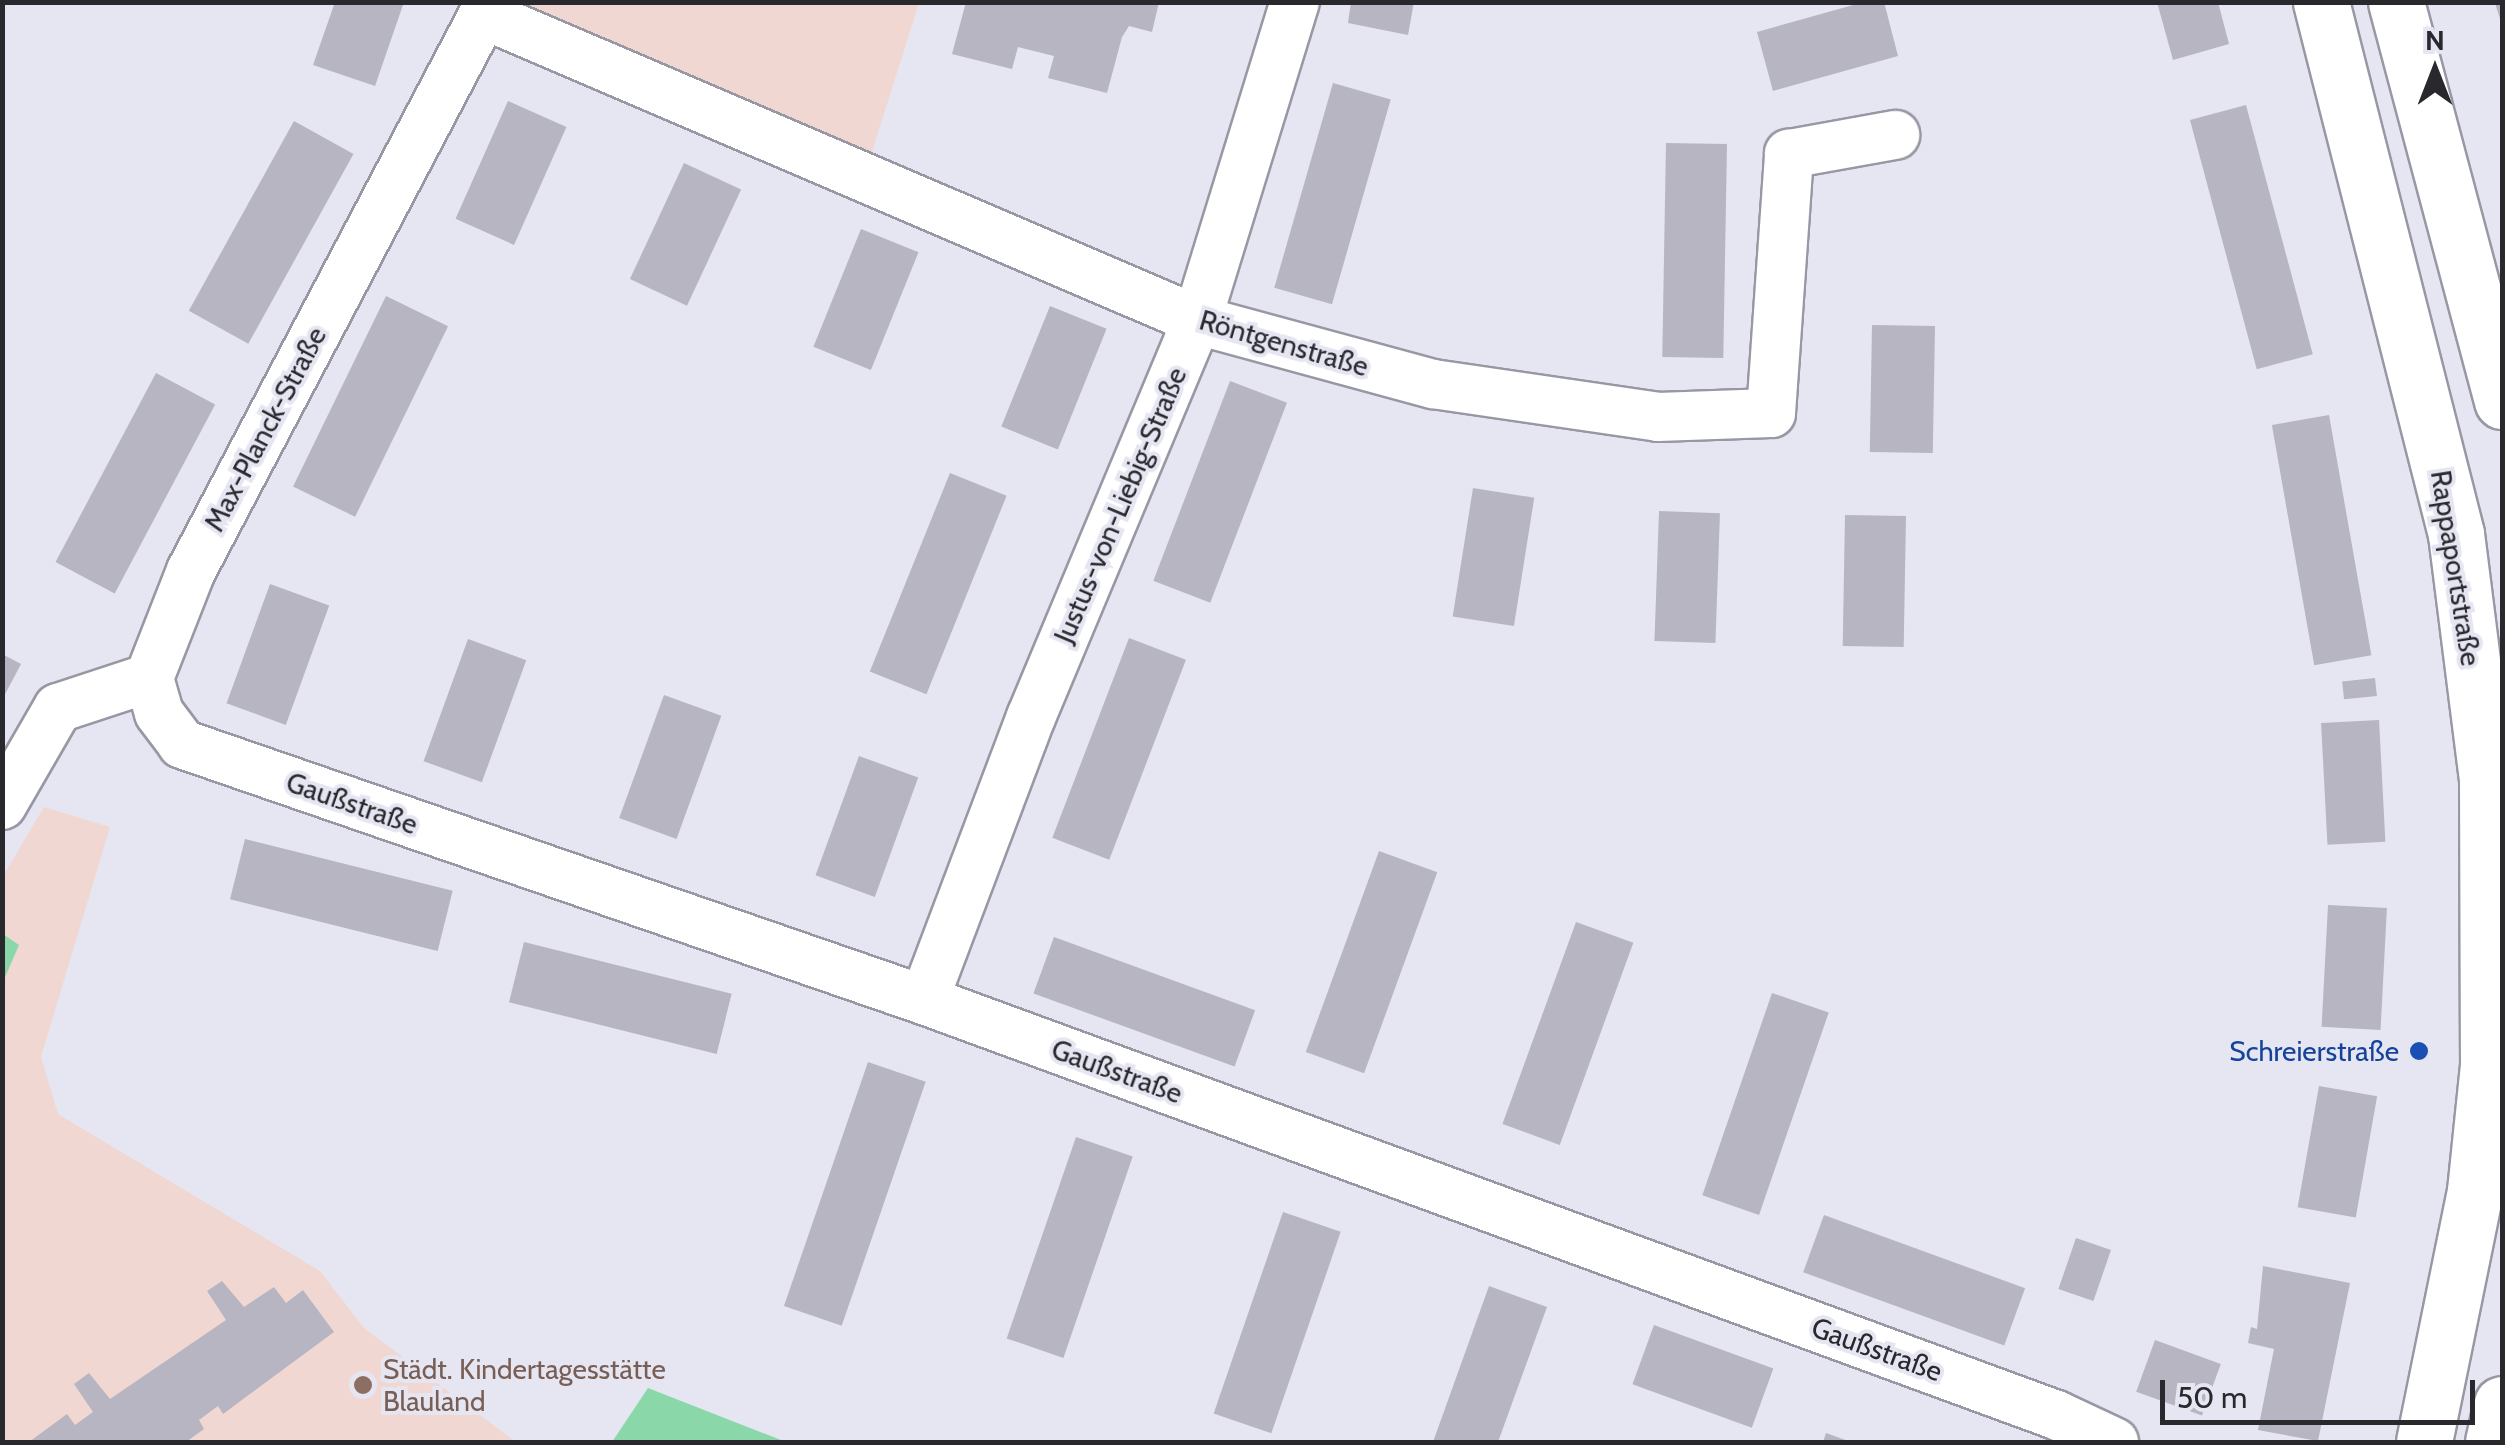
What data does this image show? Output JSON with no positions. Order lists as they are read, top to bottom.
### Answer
{
  "streets": {
    "main road": ["Rappaportstraße"],
    "street": [
      "Röntgenstraße",
      "Max-Planck-Straße",
      "Justus-von-Liebig-Straße",
      "Gaußstraße"
    ]
  },
  "crossings": [
    ["Röntgenstraße", "Max-Planck-Straße"],
    ["Röntgenstraße", "Justus-von-Liebig-Straße"],
    ["Max-Planck-Straße", "Gaußstraße"],
    ["Justus-von-Liebig-Straße", "Gaußstraße"]
  ],
  "places": ["Schreierstraße", "Städt. Kindertagesstätte Blauland"],
  "scale_bar": "50 m",
  "north": "top"
}
